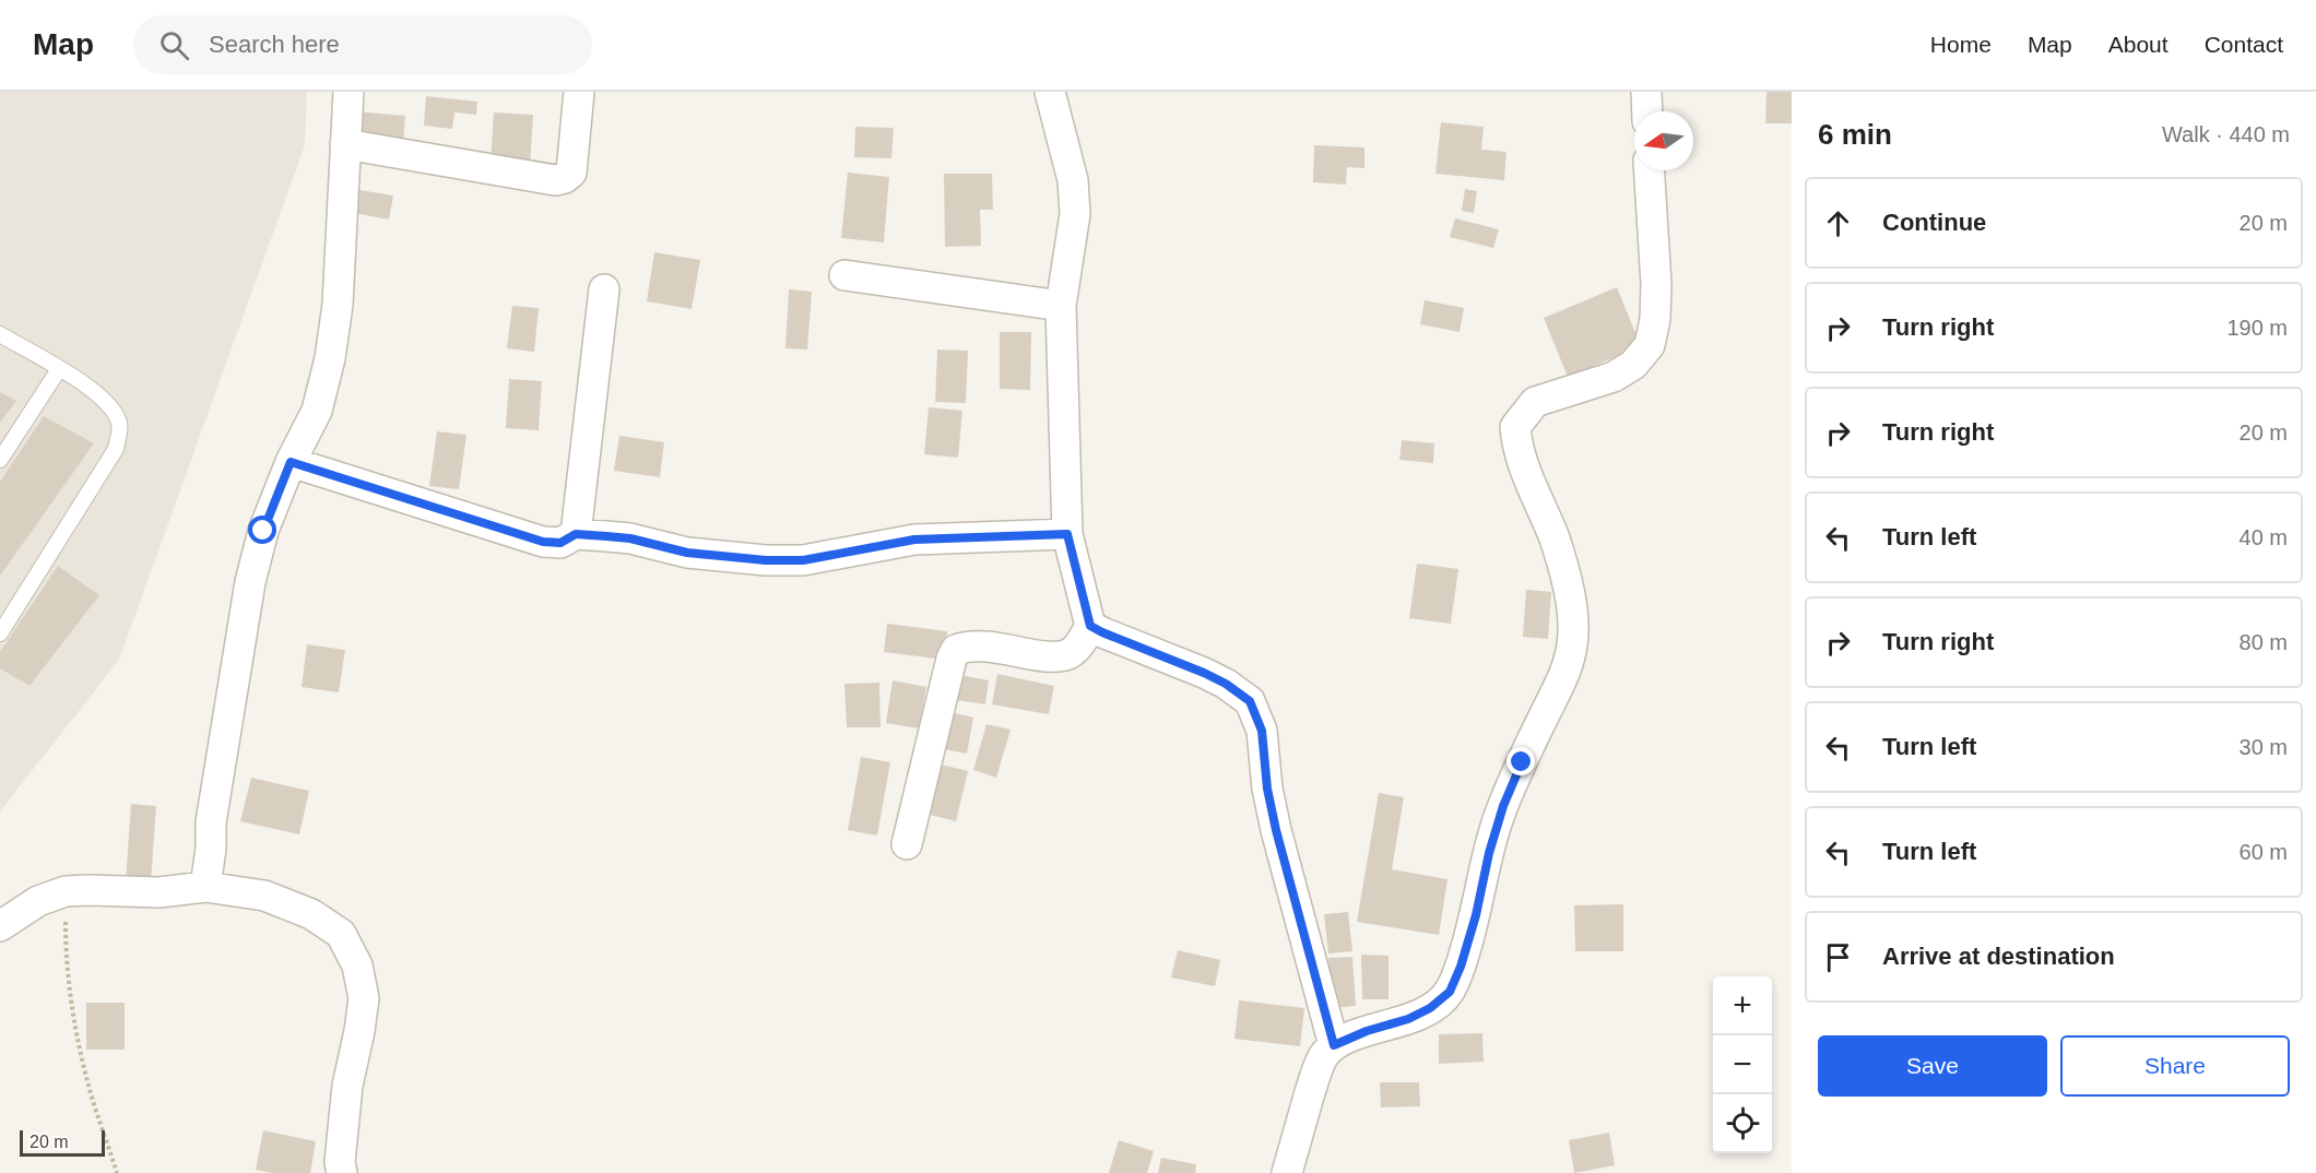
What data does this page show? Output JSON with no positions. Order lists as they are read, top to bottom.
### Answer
{
  "scale_bar": "20 m",
  "north": "left",
  "page": {
    "header": "Map",
    "search": "Search here",
    "nav": [
      "Home",
      "Map",
      "About",
      "Contact"
    ],
    "heading": ["6 min", "Walk · 440 m"],
    "list": [
      ["Continue", "20 m"],
      ["Turn right", "190 m"],
      ["Turn right", "20 m"],
      ["Turn left", "40 m"],
      ["Turn right", "80 m"],
      ["Turn left", "30 m"],
      ["Turn left", "60 m"],
      "Arrive at destination"
    ],
    "map_buttons": ["+", "−"],
    "buttons": ["Save", "Share"],
    "scale": "20 m"
  }
}
